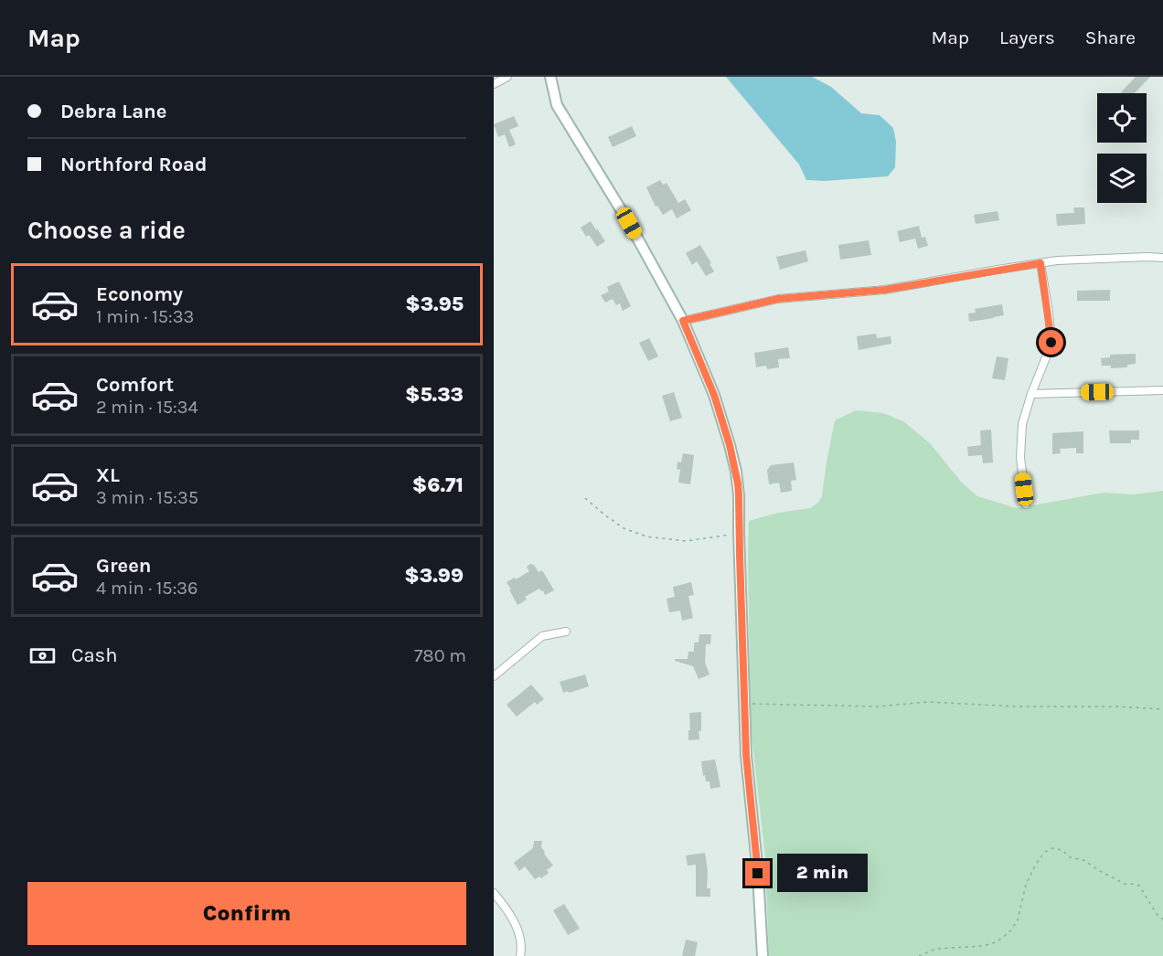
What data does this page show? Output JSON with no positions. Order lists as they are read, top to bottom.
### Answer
{
  "page": {
    "header": "Map",
    "nav": ["Map", "Layers", "Share"],
    "banner": ["Debra Lane", "Northford Road"],
    "heading": "Choose a ride",
    "list": [
      {
        "name": "Economy",
        "note": "1 min · 15:33",
        "value": "$3.95"
      },
      {
        "name": "Comfort",
        "note": "2 min · 15:34",
        "value": "$5.33"
      },
      {
        "name": "XL",
        "note": "3 min · 15:35",
        "value": "$6.71"
      },
      {
        "name": "Green",
        "note": "4 min · 15:36",
        "value": "$3.99"
      }
    ],
    "pay": ["Cash", "780 m"],
    "bubble": "2 min",
    "buttons": "Confirm"
  }
}
